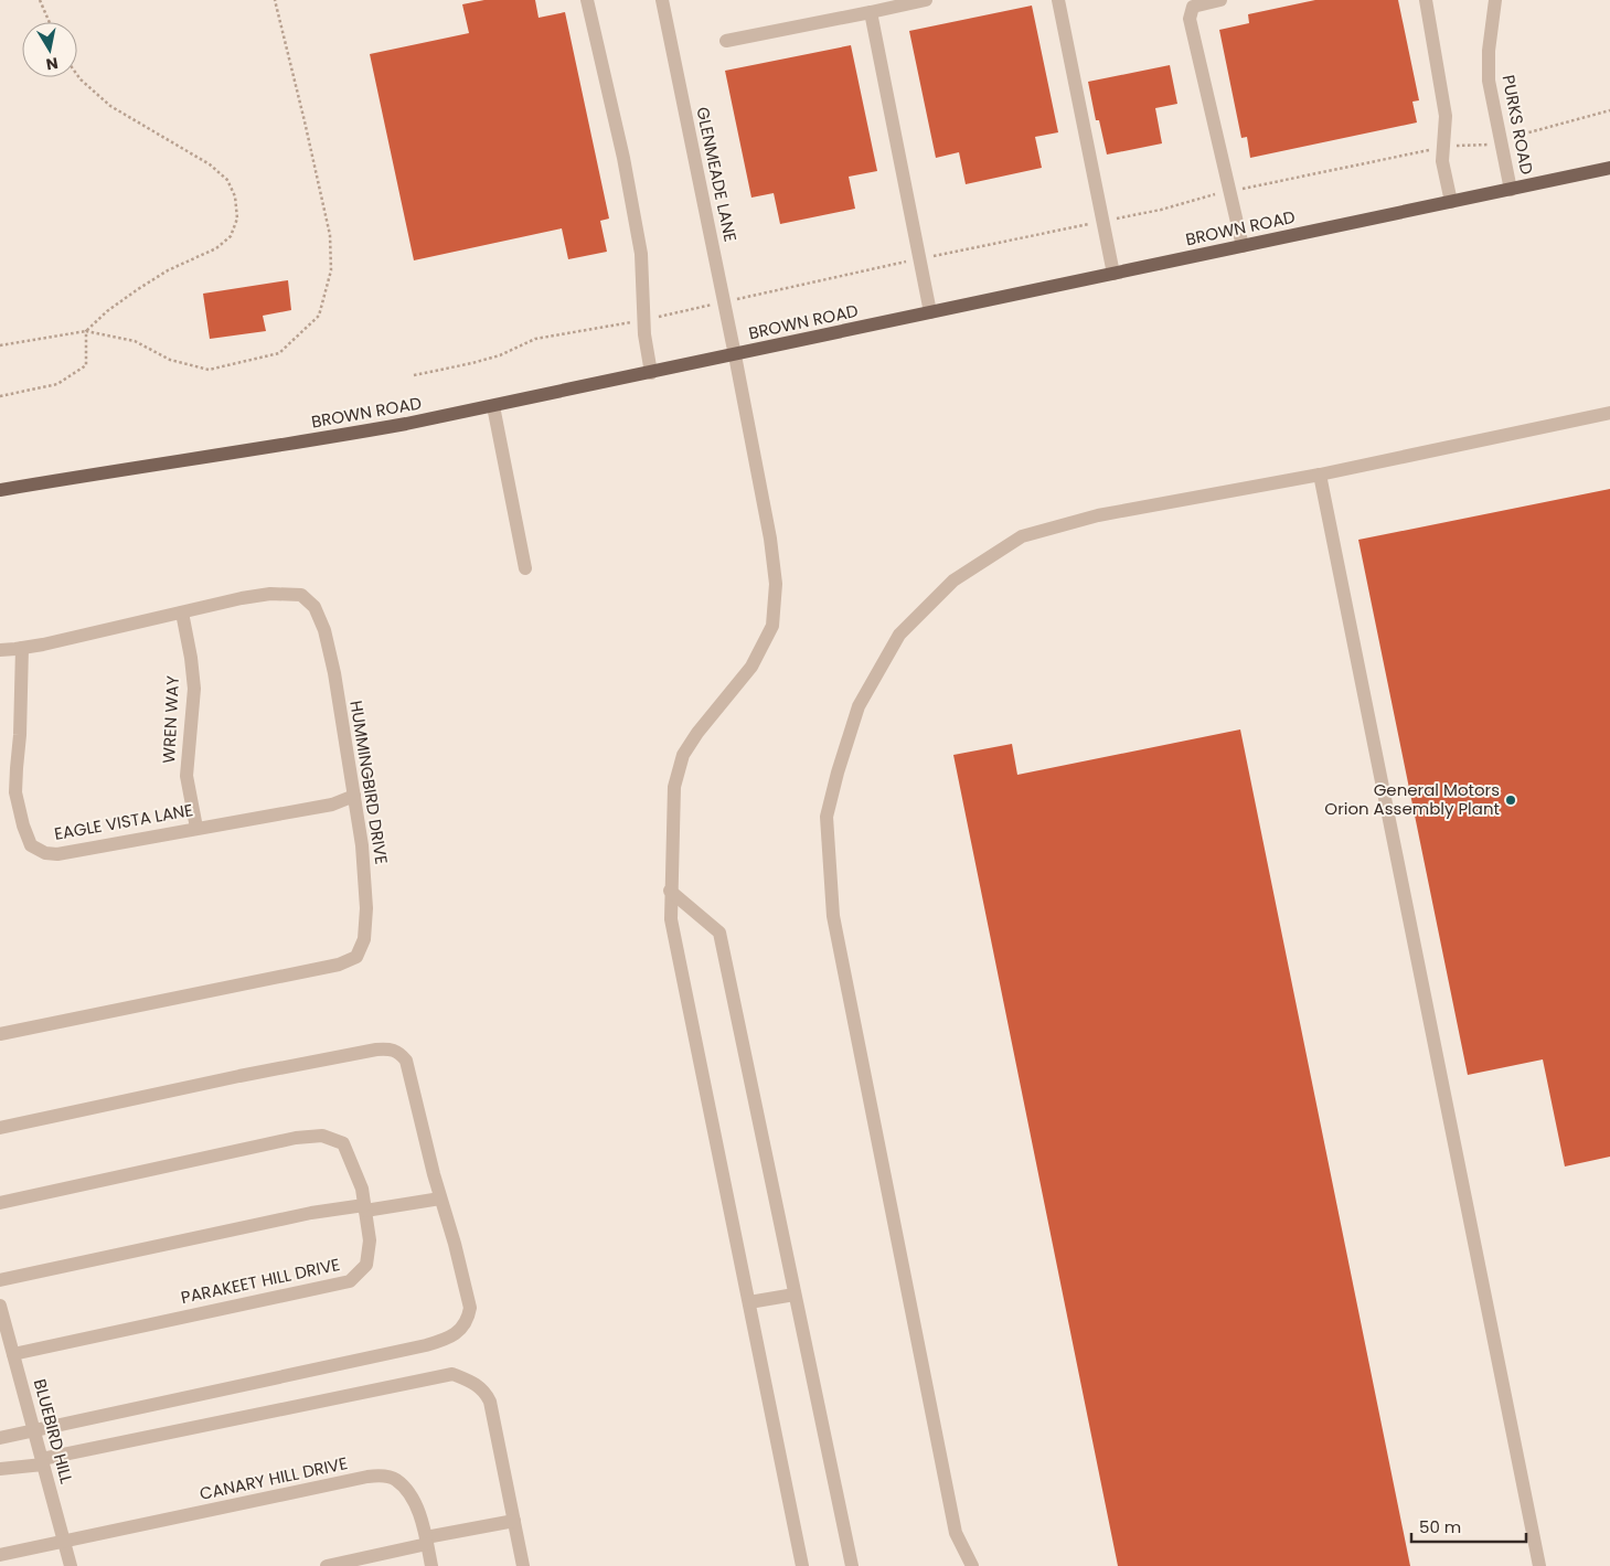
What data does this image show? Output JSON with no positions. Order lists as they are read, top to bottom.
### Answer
{
  "streets": {
    "main road": ["BROWN ROAD"],
    "street": [
      "PURKS ROAD",
      "GLENMEADE LANE",
      "WREN WAY",
      "HUMMINGBIRD DRIVE",
      "EAGLE VISTA LANE",
      "PARAKEET HILL DRIVE",
      "BLUEBIRD HILL",
      "CANARY HILL DRIVE"
    ]
  },
  "crossings": [
    ["PURKS ROAD", "BROWN ROAD"],
    ["GLENMEADE LANE", "BROWN ROAD"],
    ["WREN WAY", "HUMMINGBIRD DRIVE"],
    ["WREN WAY", "EAGLE VISTA LANE"],
    ["HUMMINGBIRD DRIVE", "EAGLE VISTA LANE"],
    ["PARAKEET HILL DRIVE", "BLUEBIRD HILL"],
    ["BLUEBIRD HILL", "CANARY HILL DRIVE"]
  ],
  "places": ["General Motors Orion Assembly Plant"],
  "scale_bar": "50 m",
  "north": "bottom"
}
